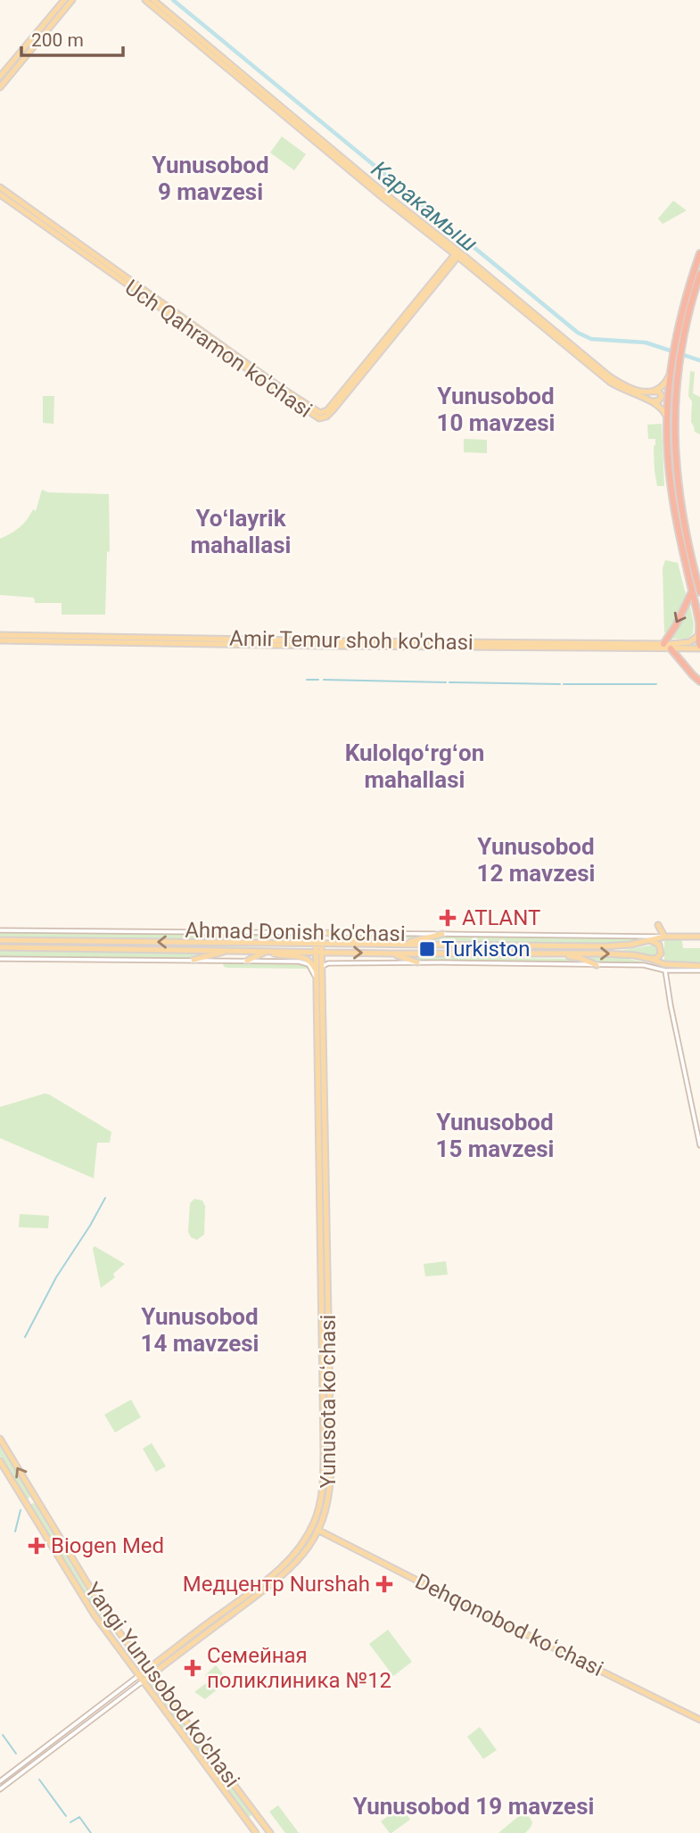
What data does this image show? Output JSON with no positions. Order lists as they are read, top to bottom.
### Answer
{
  "streets": {
    "main road": [
      "Uch Qahramon ko'chasi",
      "Amir Temur shoh ko'chasi",
      "Ahmad Donish ko'chasi",
      "Yunusota koʻchasi",
      "Dehqonobod koʻchasi",
      "Yangi Yunusobod ko'chasi"
    ]
  },
  "crossings": [
    ["Ahmad Donish ko'chasi", "Yunusota koʻchasi"],
    ["Yunusota koʻchasi", "Dehqonobod koʻchasi"],
    ["Yunusota koʻchasi", "Yangi Yunusobod ko'chasi"]
  ],
  "districts": [
    "Yunusobod 9 mavzesi",
    "Yunusobod 10 mavzesi",
    "Yoʻlayrik mahallasi",
    "Kulolqoʻrgʻon mahallasi",
    "Yunusobod 12 mavzesi",
    "Yunusobod 15 mavzesi",
    "Yunusobod 14 mavzesi",
    "Yunusobod 19 mavzesi"
  ],
  "water": ["Каракамыш"],
  "places": {
    "health": [
      "ATLANT",
      "Biogen Med",
      "Медцентр Nurshah",
      "Семейная поликлиника №12"
    ],
    "transit": ["Turkiston"]
  },
  "scale_bar": "200 m"
}
